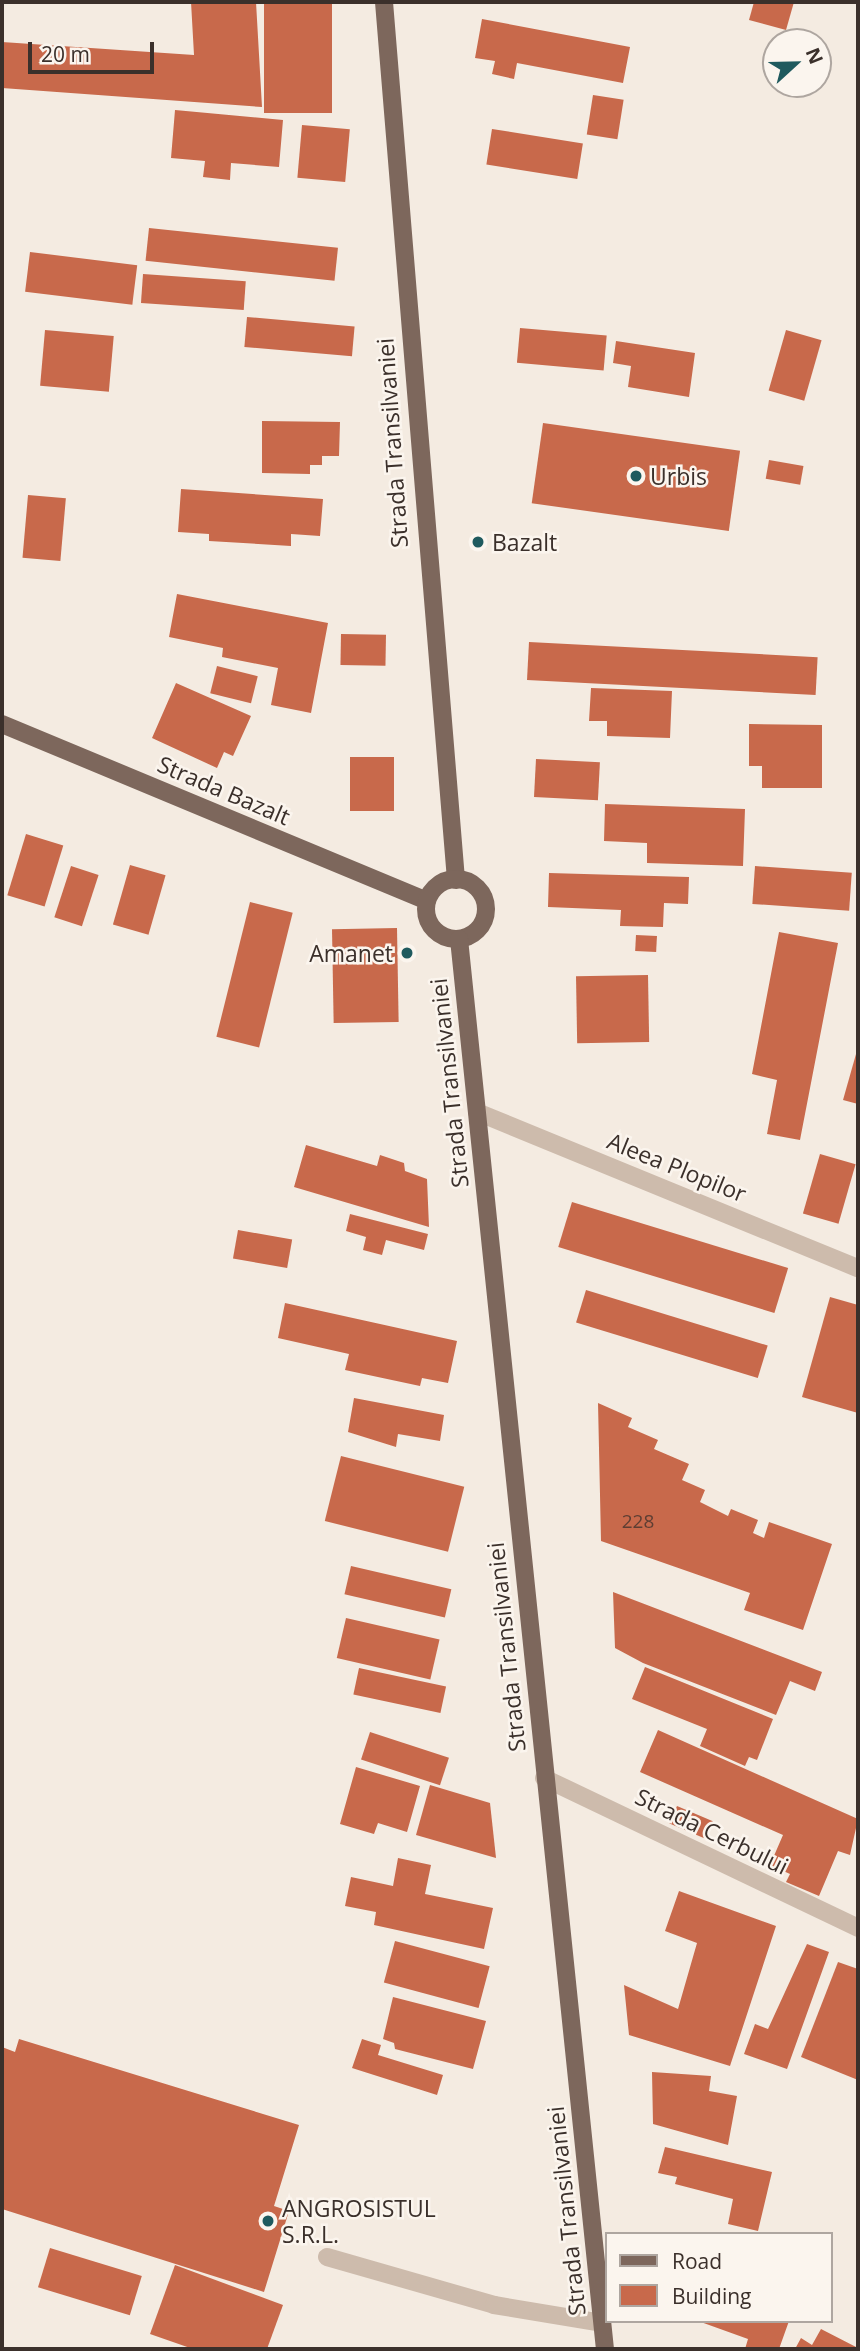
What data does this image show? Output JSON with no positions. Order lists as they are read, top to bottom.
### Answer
{
  "streets": {
    "main road": ["Strada Transilvaniei", "Strada Bazalt"],
    "street": ["Aleea Plopilor", "Strada Cerbului"]
  },
  "crossings": [
    ["Strada Transilvaniei", "Strada Bazalt"],
    ["Strada Transilvaniei", "Aleea Plopilor"],
    ["Strada Transilvaniei", "Strada Cerbului"]
  ],
  "places": [
    "Urbis",
    "Bazalt",
    "Amanet",
    "ANGROSISTUL S.R.L."
  ],
  "house_numbers": ["228"],
  "legend": ["Road", "Building"],
  "scale_bar": "20 m",
  "north": "right"
}
